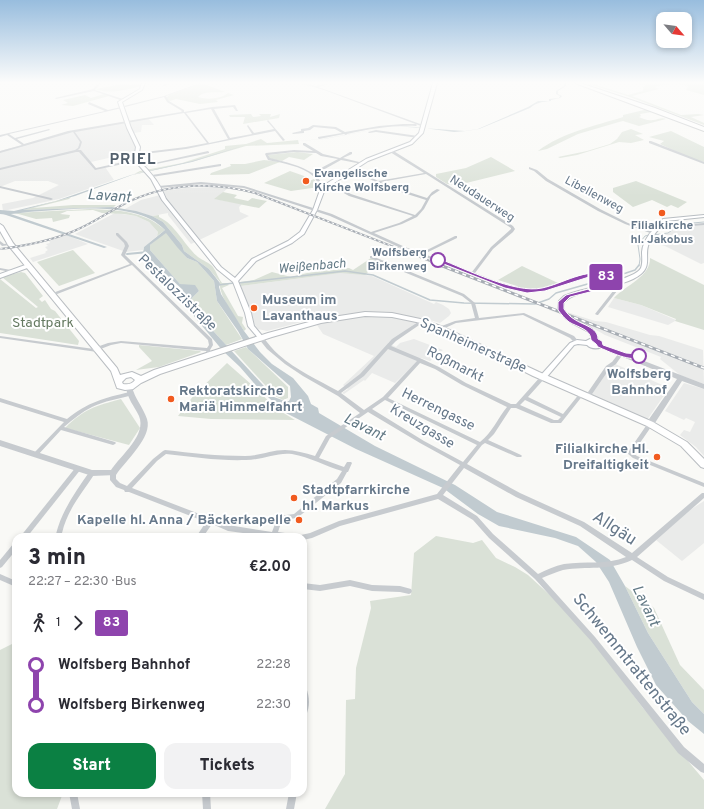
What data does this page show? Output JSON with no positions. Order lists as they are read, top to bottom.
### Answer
{
  "streets": {
    "main road": ["Spanheimerstraße"],
    "street": [
      "Libellenweg",
      "Neudauerweg",
      "Pestalozzistraße",
      "Roßmarkt",
      "Herrengasse",
      "Kreuzgasse",
      "Allgäu",
      "Schwemmtrattenstraße"
    ]
  },
  "crossings": [
    ["Pestalozzistraße", "Spanheimerstraße"],
    ["Spanheimerstraße", "Kreuzgasse"],
    ["Kreuzgasse", "Allgäu"]
  ],
  "districts": ["PRIEL"],
  "water": ["Lavant", "Weißenbach"],
  "parks": ["Stadtpark"],
  "places": [
    "Evangelische Kirche Wolfsberg",
    "Filialkirche hl. Jakobus",
    "Wolfsberg Birkenweg",
    "Museum im Lavanthaus",
    "Wolfsberg Bahnhof",
    "Rektoratskirche Mariä Himmelfahrt",
    "Filialkirche Hl. Dreifaltigkeit",
    "Stadtpfarrkirche hl. Markus",
    "Kapelle hl. Anna / Bäckerkapelle"
  ],
  "lines": ["bus line 83"],
  "north": "bottom right",
  "page": {
    "on_map": "83",
    "heading": ["3 min", "22:27 – 22:30 · Bus", "€2.00"],
    "legs": ["1", "83"],
    "list": [
      {
        "name": "Wolfsberg Bahnhof",
        "value": "22:28"
      },
      {
        "name": "Wolfsberg Birkenweg",
        "value": "22:30"
      }
    ],
    "buttons": ["Start", "Tickets"]
  }
}
